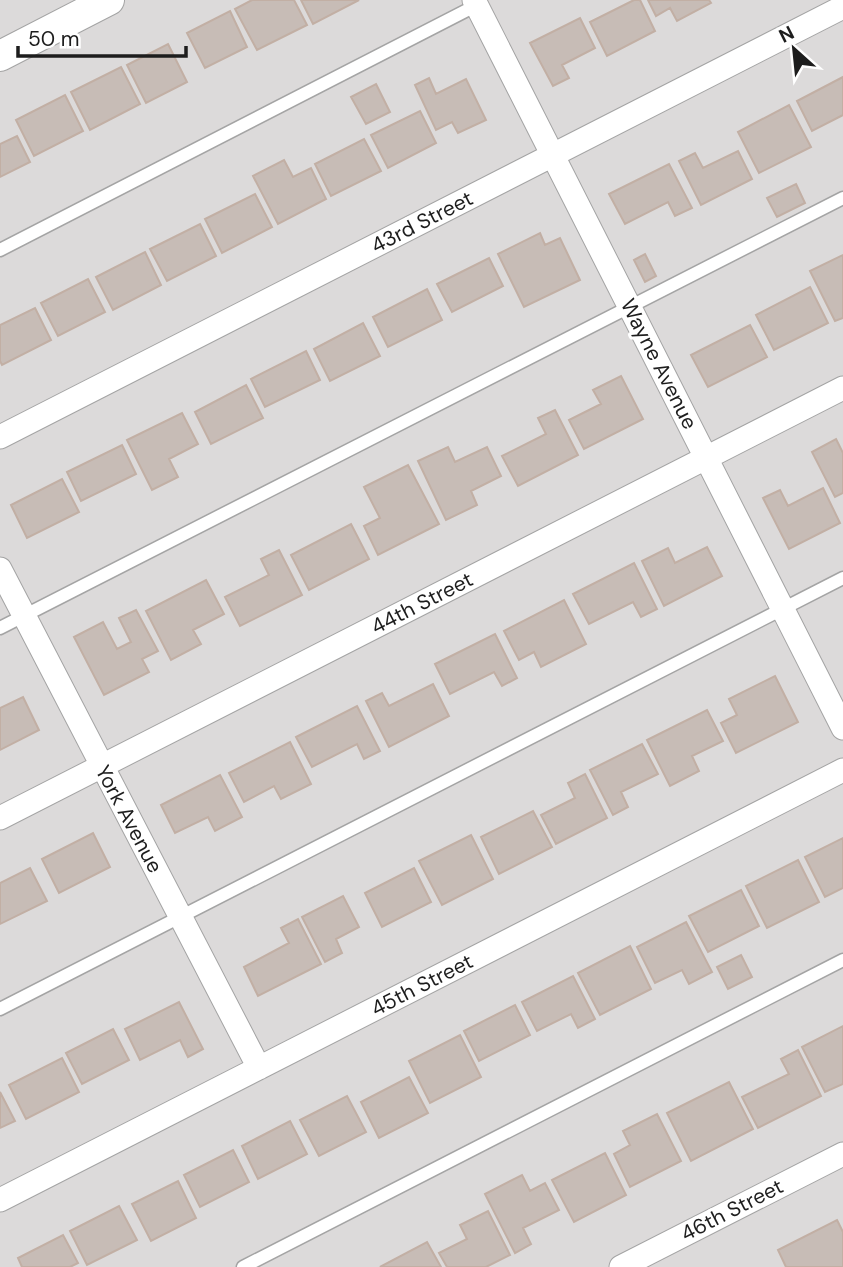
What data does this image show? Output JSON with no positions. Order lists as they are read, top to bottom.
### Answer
{
  "streets": {
    "street": [
      "43rd Street",
      "Wayne Avenue",
      "44th Street",
      "York Avenue",
      "45th Street",
      "46th Street"
    ]
  },
  "crossings": [
    ["43rd Street", "Wayne Avenue"],
    ["Wayne Avenue", "44th Street"],
    ["44th Street", "York Avenue"],
    ["York Avenue", "45th Street"]
  ],
  "scale_bar": "50 m",
  "north": "top left"
}
